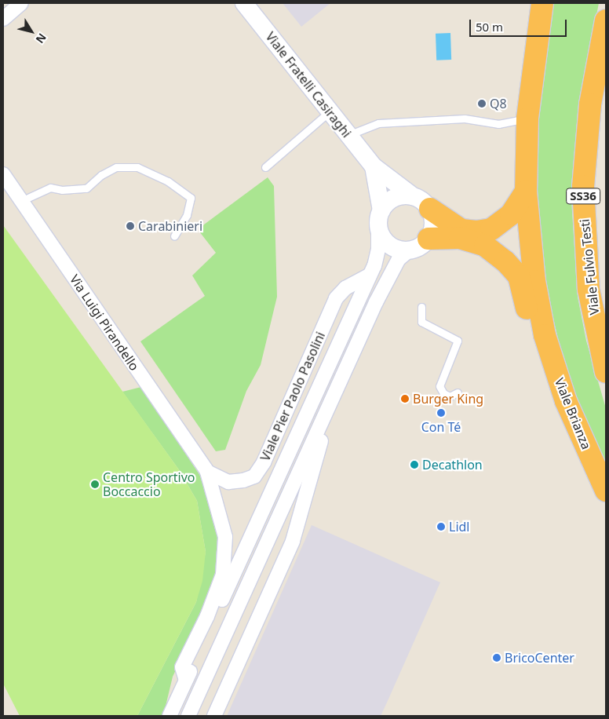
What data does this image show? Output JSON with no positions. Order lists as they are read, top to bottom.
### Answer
{
  "streets": {
    "highway": ["SS36", "Viale Fulvio Testi", "Viale Brianza"],
    "street": ["Viale Fratelli Casiraghi", "Via Luigi Pirandello", "Viale Pier Paolo Pasolini"]
  },
  "crossings": [
    ["Viale Fratelli Casiraghi", "Viale Pier Paolo Pasolini"],
    ["Via Luigi Pirandello", "Viale Pier Paolo Pasolini"]
  ],
  "places": [
    "Q8",
    "Carabinieri",
    "Burger King",
    "Con Té",
    "Decathlon",
    "Centro Sportivo Boccaccio",
    "Lidl",
    "BricoCenter"
  ],
  "scale_bar": "50 m",
  "north": "bottom right"
}
